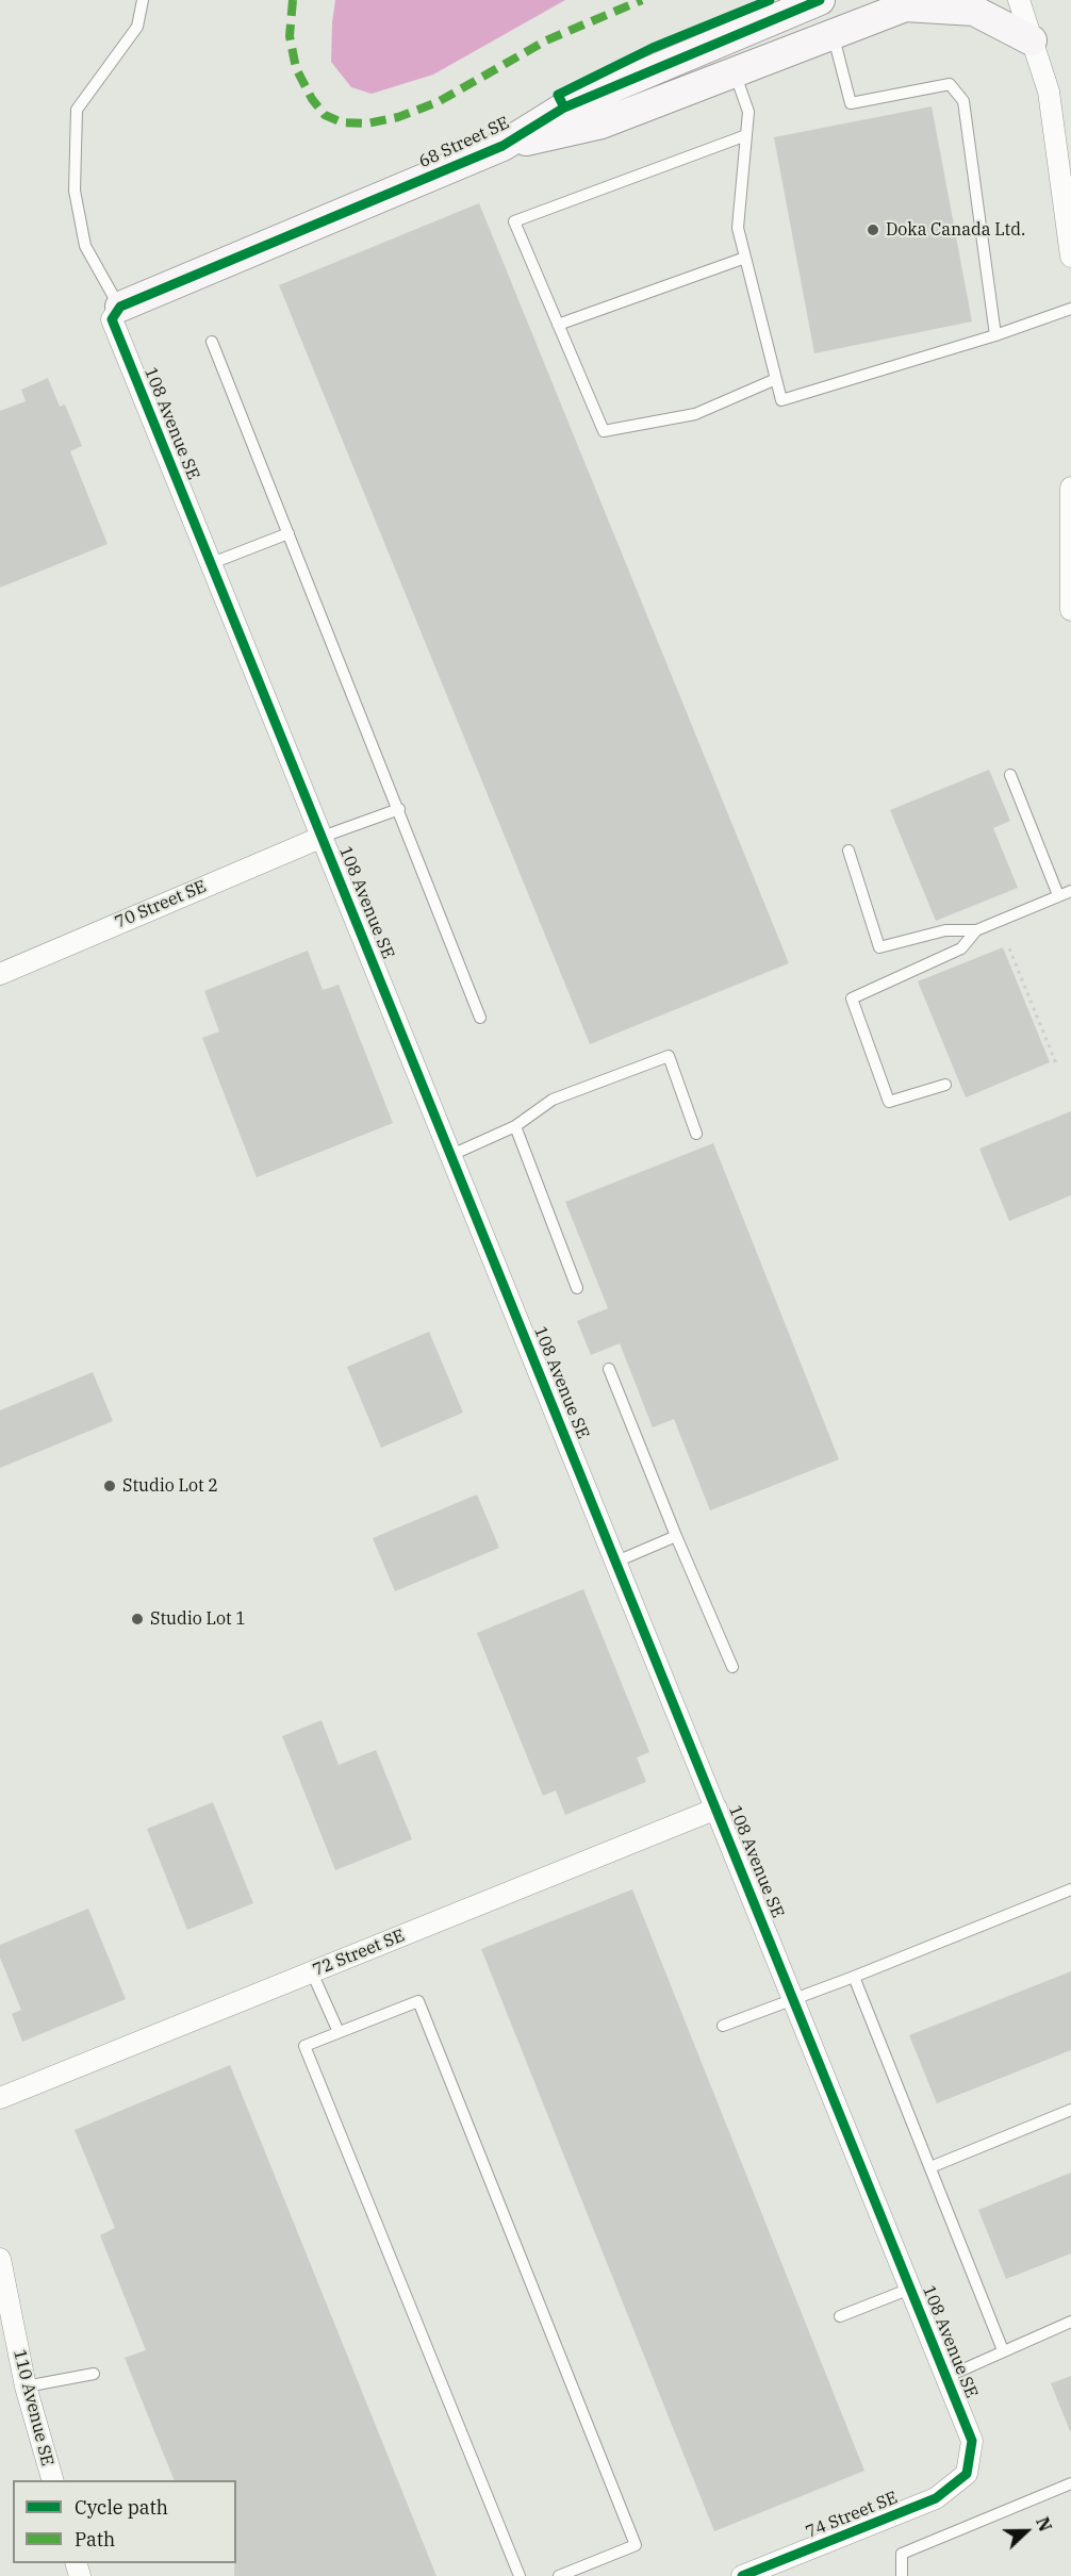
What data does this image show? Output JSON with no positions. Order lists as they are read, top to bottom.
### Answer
{
  "streets": {
    "street": [
      "68 Street SE",
      "108 Avenue SE",
      "70 Street SE",
      "72 Street SE",
      "110 Avenue SE",
      "74 Street SE"
    ]
  },
  "crossings": [
    ["68 Street SE", "108 Avenue SE"],
    ["108 Avenue SE", "70 Street SE"],
    ["108 Avenue SE", "72 Street SE"],
    ["108 Avenue SE", "74 Street SE"]
  ],
  "places": ["Doka Canada Ltd.", "Studio Lot 2", "Studio Lot 1"],
  "legend": ["Cycle path", "Path"],
  "north": "right"
}
